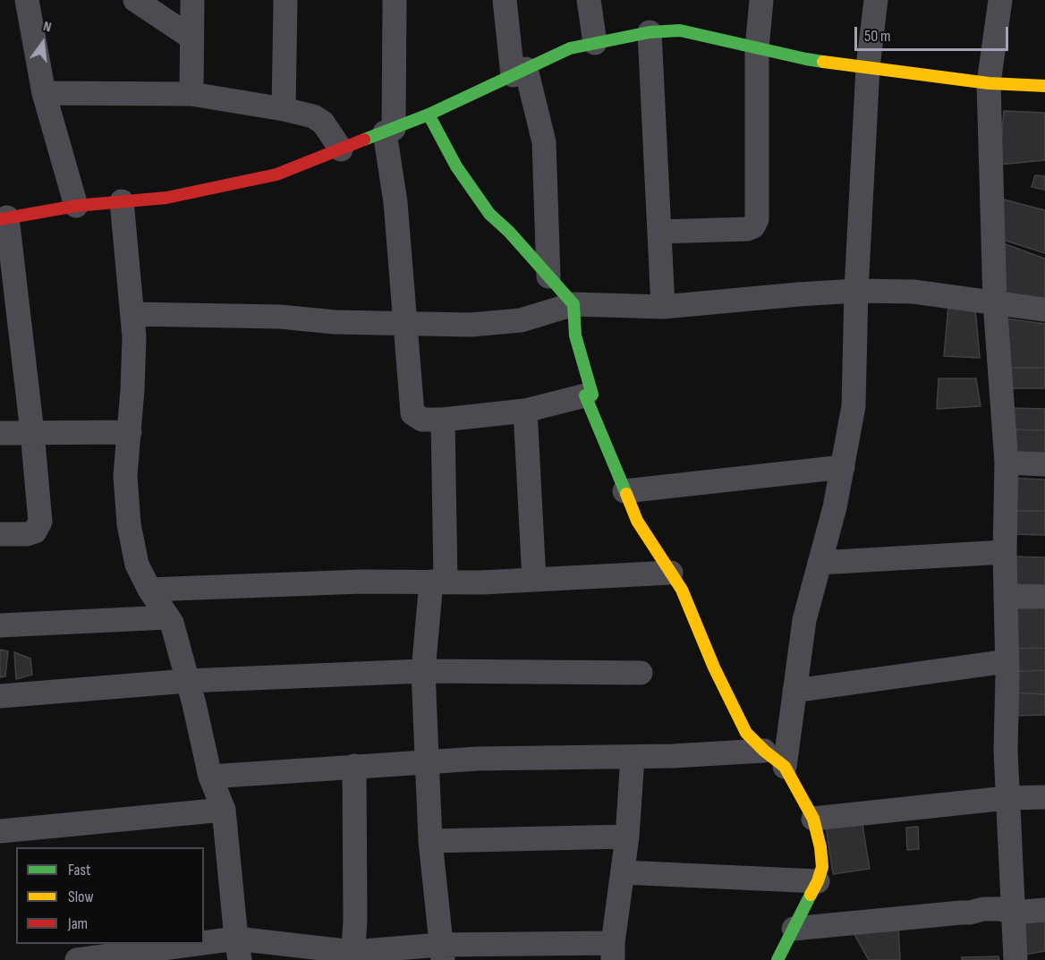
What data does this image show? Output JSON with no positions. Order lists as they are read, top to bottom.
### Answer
{
  "legend": ["Fast", "Slow", "Jam"],
  "scale_bar": "50 m",
  "north": "top"
}
